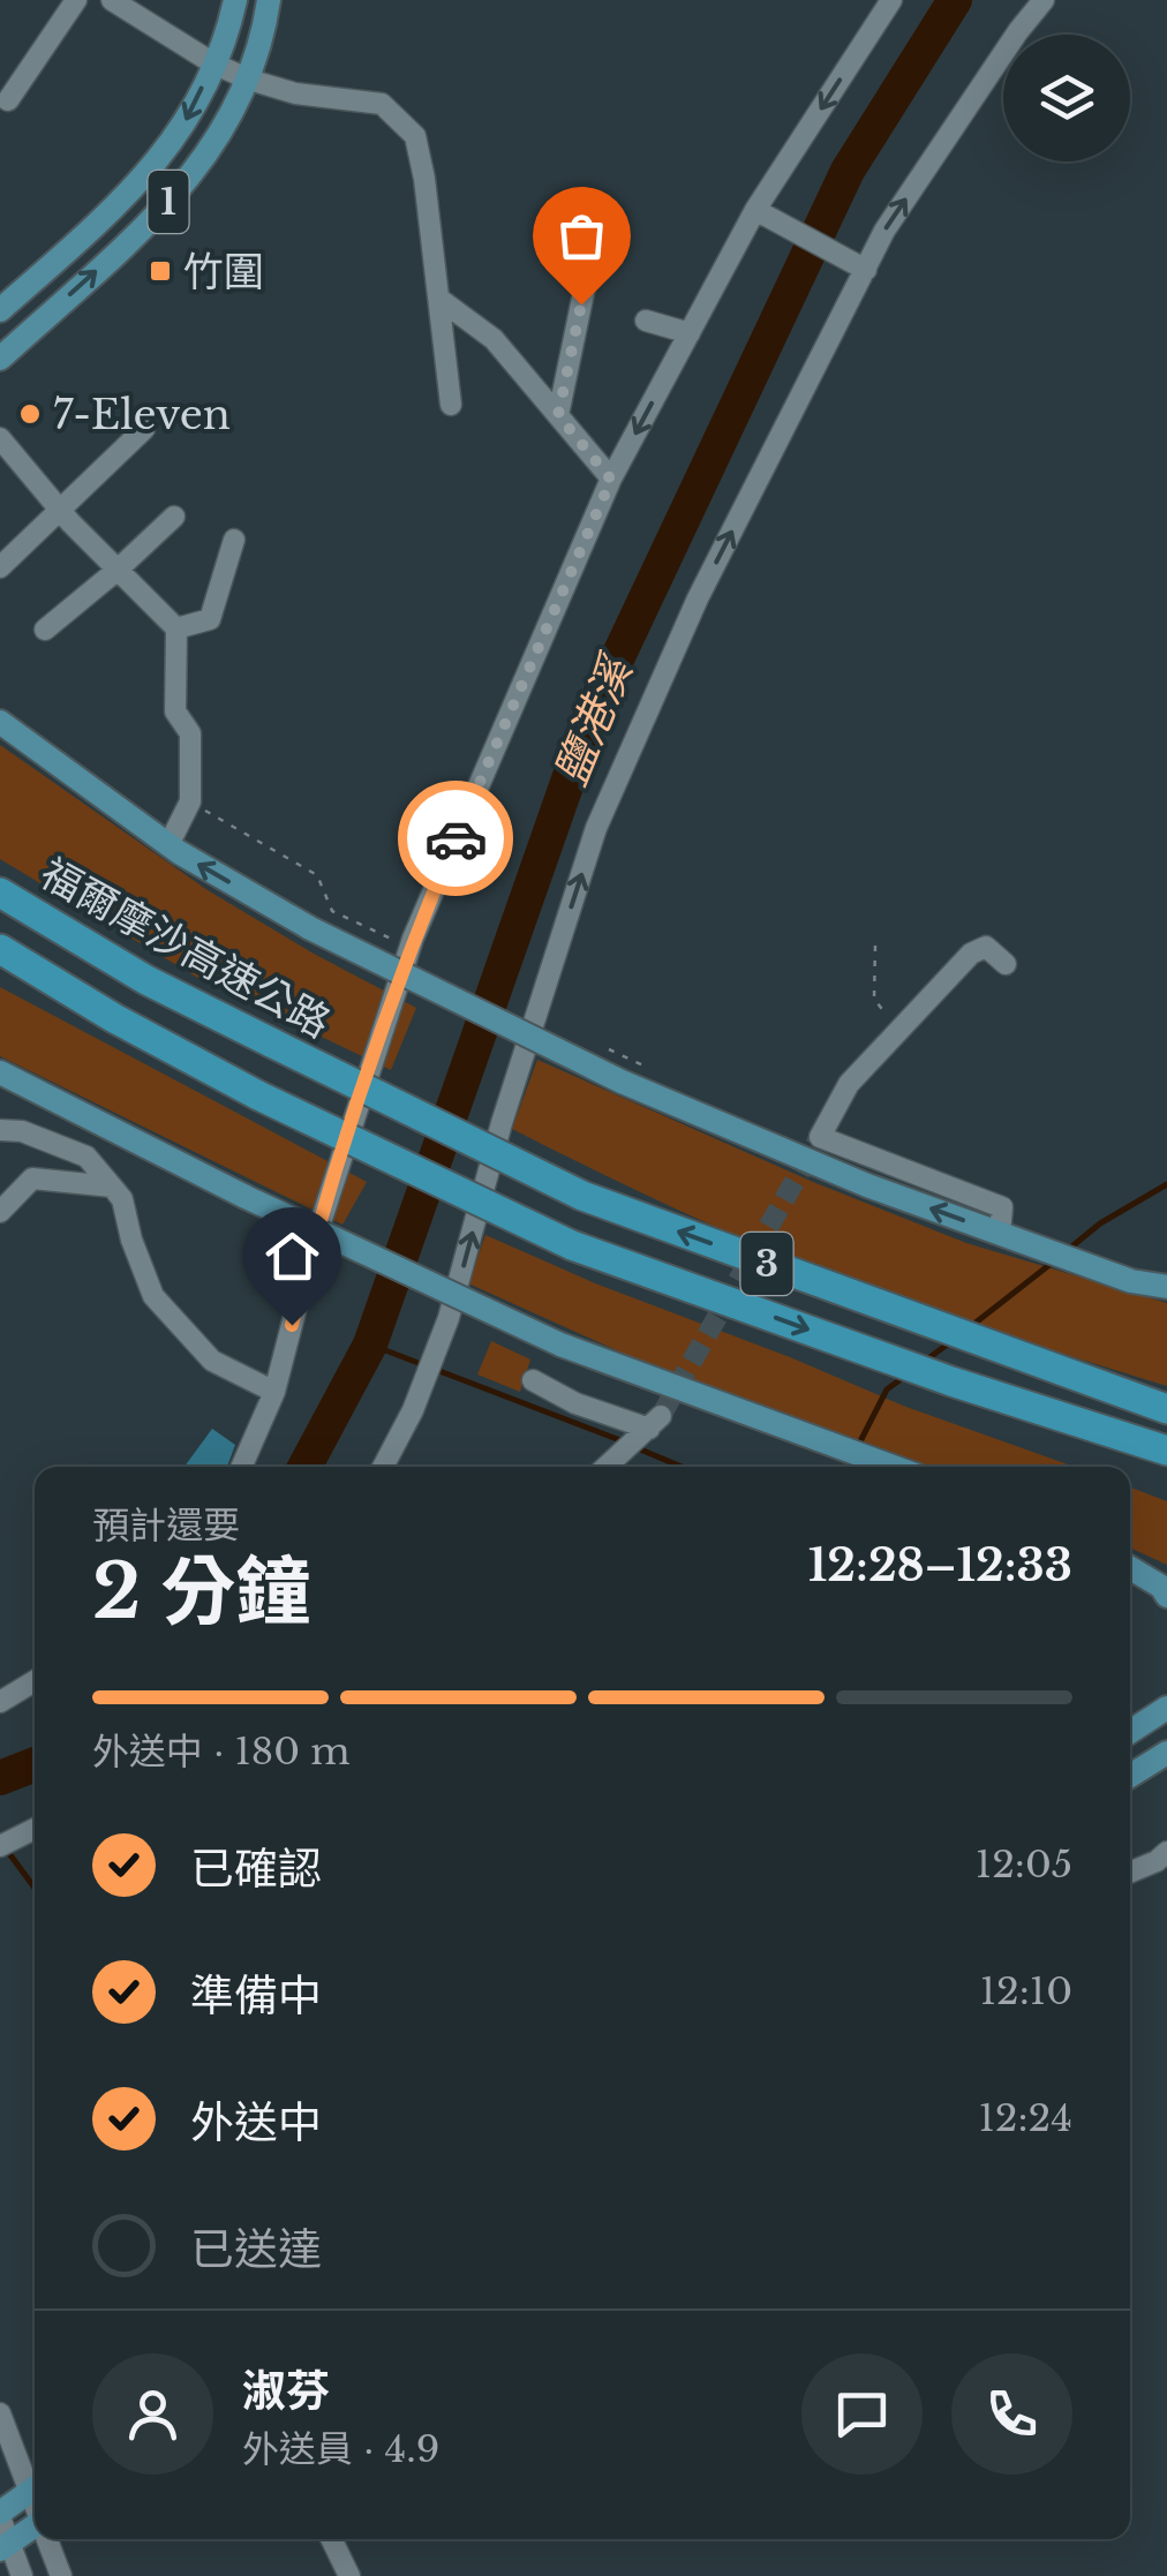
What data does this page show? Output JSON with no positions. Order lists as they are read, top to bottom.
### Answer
{
  "streets": {
    "highway": ["福爾摩沙高速公路", "3"],
    "main road": ["1"]
  },
  "water": ["鹽港溪"],
  "places": {
    "transit": ["竹圍"],
    "other": ["7-Eleven"]
  },
  "page": {
    "heading": ["2 分鐘", "預計還要", "12:28–12:33"],
    "panel": ["淑芬", "外送員 · 4.9"],
    "bar": "外送中 · 180 m",
    "list": [
      ["已確認", "12:05"],
      ["準備中", "12:10"],
      ["外送中", "12:24"],
      "已送達"
    ]
  }
}
